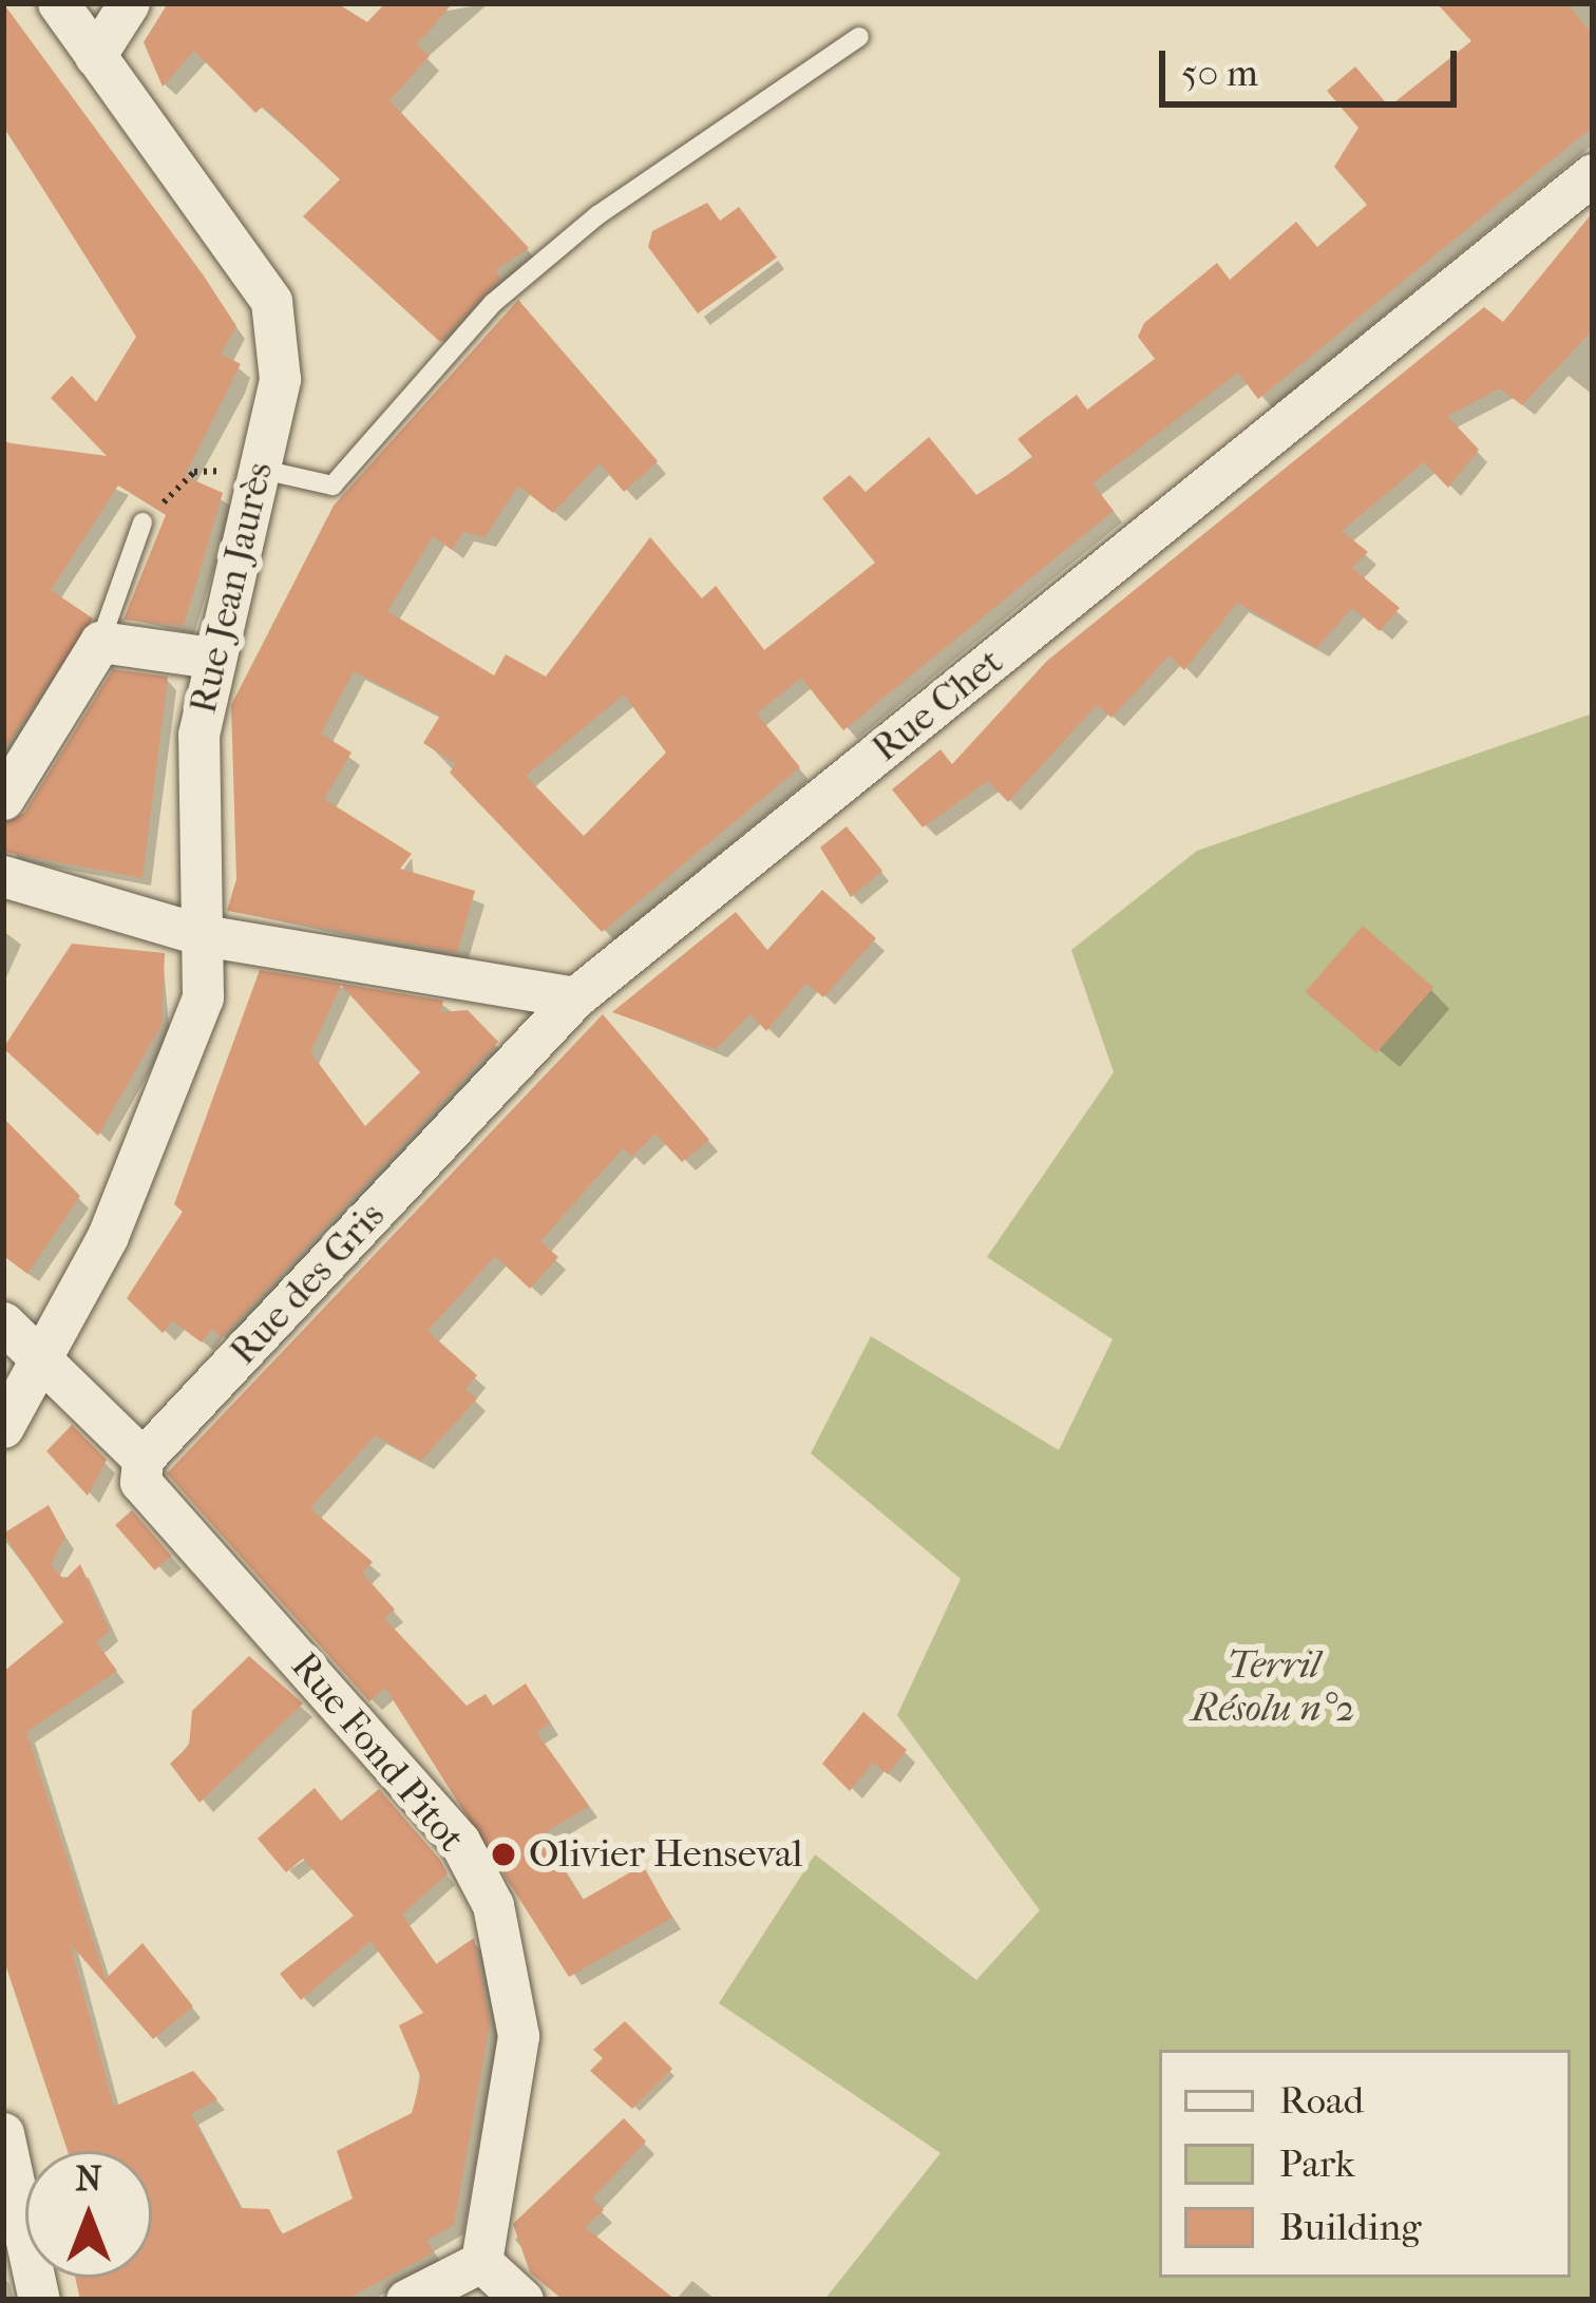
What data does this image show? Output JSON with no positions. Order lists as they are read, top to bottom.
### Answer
{
  "streets": {
    "street": [
      "Rue Jean Jaurès",
      "Rue Chet",
      "Rue des Gris",
      "Rue Fond Pitot"
    ]
  },
  "crossings": [
    ["Rue Chet", "Rue des Gris"],
    ["Rue des Gris", "Rue Fond Pitot"]
  ],
  "parks": ["Terril Résolu n°2"],
  "places": ["Olivier Henseval"],
  "legend": ["Road", "Park", "Building"],
  "scale_bar": "50 m",
  "north": "top"
}
